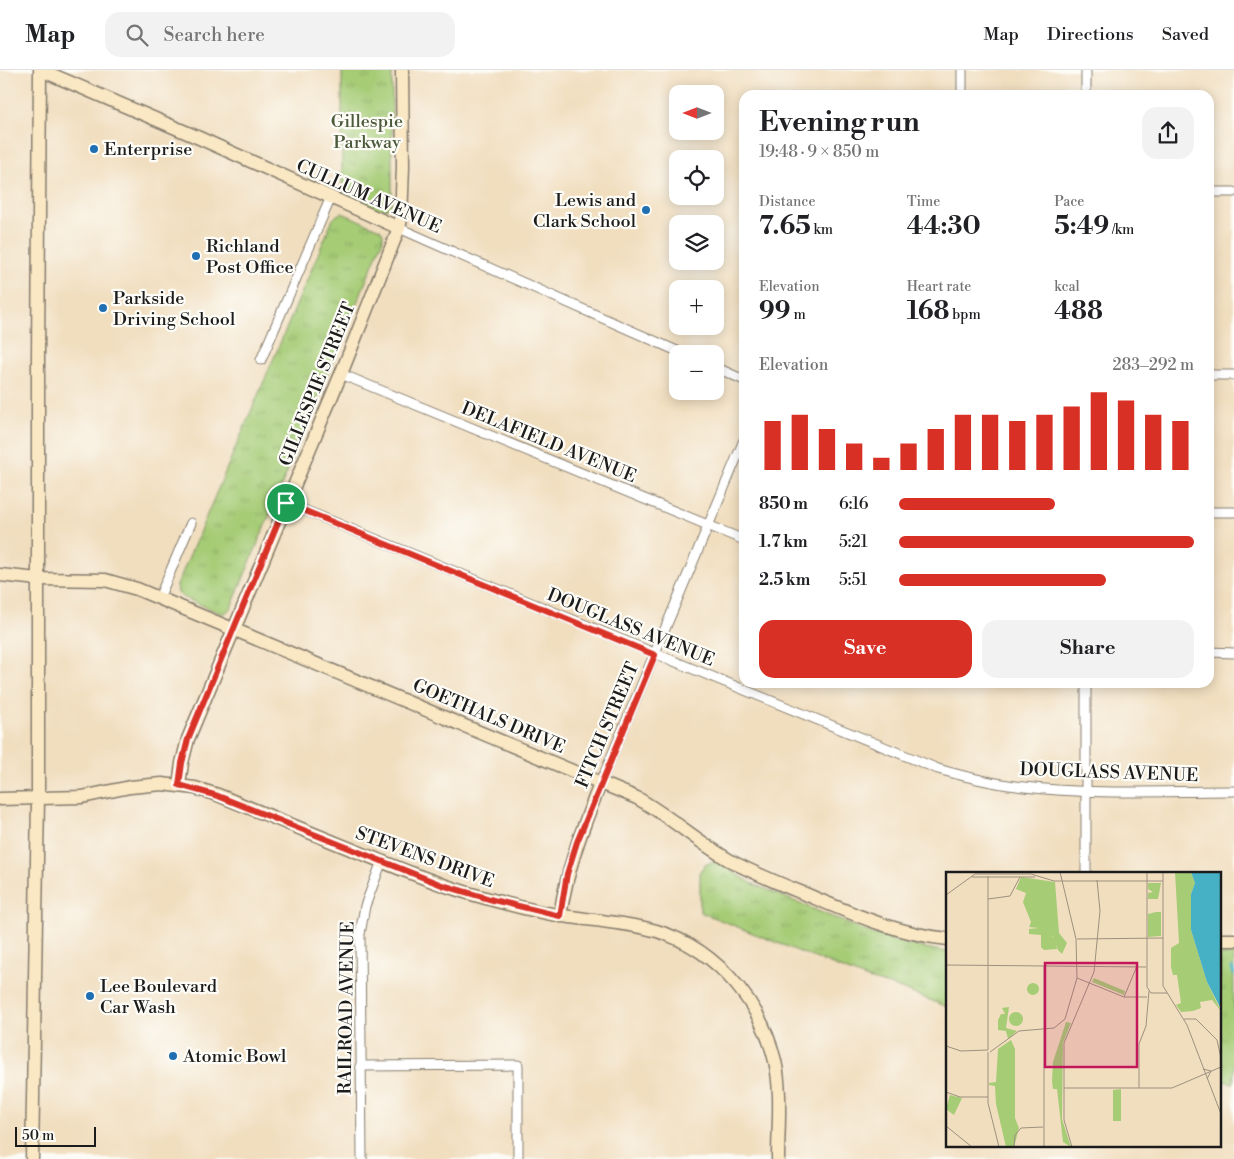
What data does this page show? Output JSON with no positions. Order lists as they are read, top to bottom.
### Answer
{
  "streets": {
    "street": [
      "CULLUM AVENUE",
      "GILLESPIE STREET",
      "DELAFIELD AVENUE",
      "DOUGLASS AVENUE",
      "GOETHALS DRIVE",
      "FITCH STREET",
      "STEVENS DRIVE",
      "RAILROAD AVENUE"
    ]
  },
  "crossings": [
    ["CULLUM AVENUE", "GILLESPIE STREET"],
    ["GILLESPIE STREET", "DELAFIELD AVENUE"],
    ["GILLESPIE STREET", "DOUGLASS AVENUE"],
    ["GILLESPIE STREET", "GOETHALS DRIVE"],
    ["GILLESPIE STREET", "STEVENS DRIVE"],
    ["DELAFIELD AVENUE", "FITCH STREET"],
    ["DOUGLASS AVENUE", "FITCH STREET"],
    ["GOETHALS DRIVE", "FITCH STREET"],
    ["FITCH STREET", "STEVENS DRIVE"],
    ["STEVENS DRIVE", "RAILROAD AVENUE"]
  ],
  "parks": ["Gillespie Parkway"],
  "places": [
    "Enterprise",
    "Lewis and Clark School",
    "Richland Post Office",
    "Parkside Driving School",
    "Lee Boulevard Car Wash",
    "Atomic Bowl"
  ],
  "scale_bar": "50 m",
  "north": "left",
  "page": {
    "header": "Map",
    "search": "Search here",
    "nav": ["Map", "Directions", "Saved"],
    "map_buttons": ["+", "−"],
    "heading": ["Evening run", "19:48 · 9 × 850 m"],
    "stats": [
      ["Distance", "7.65 km"],
      ["Time", "44:30"],
      ["Pace", "5:49 /km"],
      ["Elevation", "99 m"],
      ["Heart rate", "168 bpm"],
      ["kcal", "488"]
    ],
    "chart": ["Elevation", "283–292 m"],
    "list": [
      {
        "name": "850 m",
        "note": "6:16"
      },
      {
        "name": "1.7 km",
        "note": "5:21"
      },
      {
        "name": "2.5 km",
        "note": "5:51"
      }
    ],
    "buttons": ["Save", "Share"],
    "scale": "50 m"
  }
}
